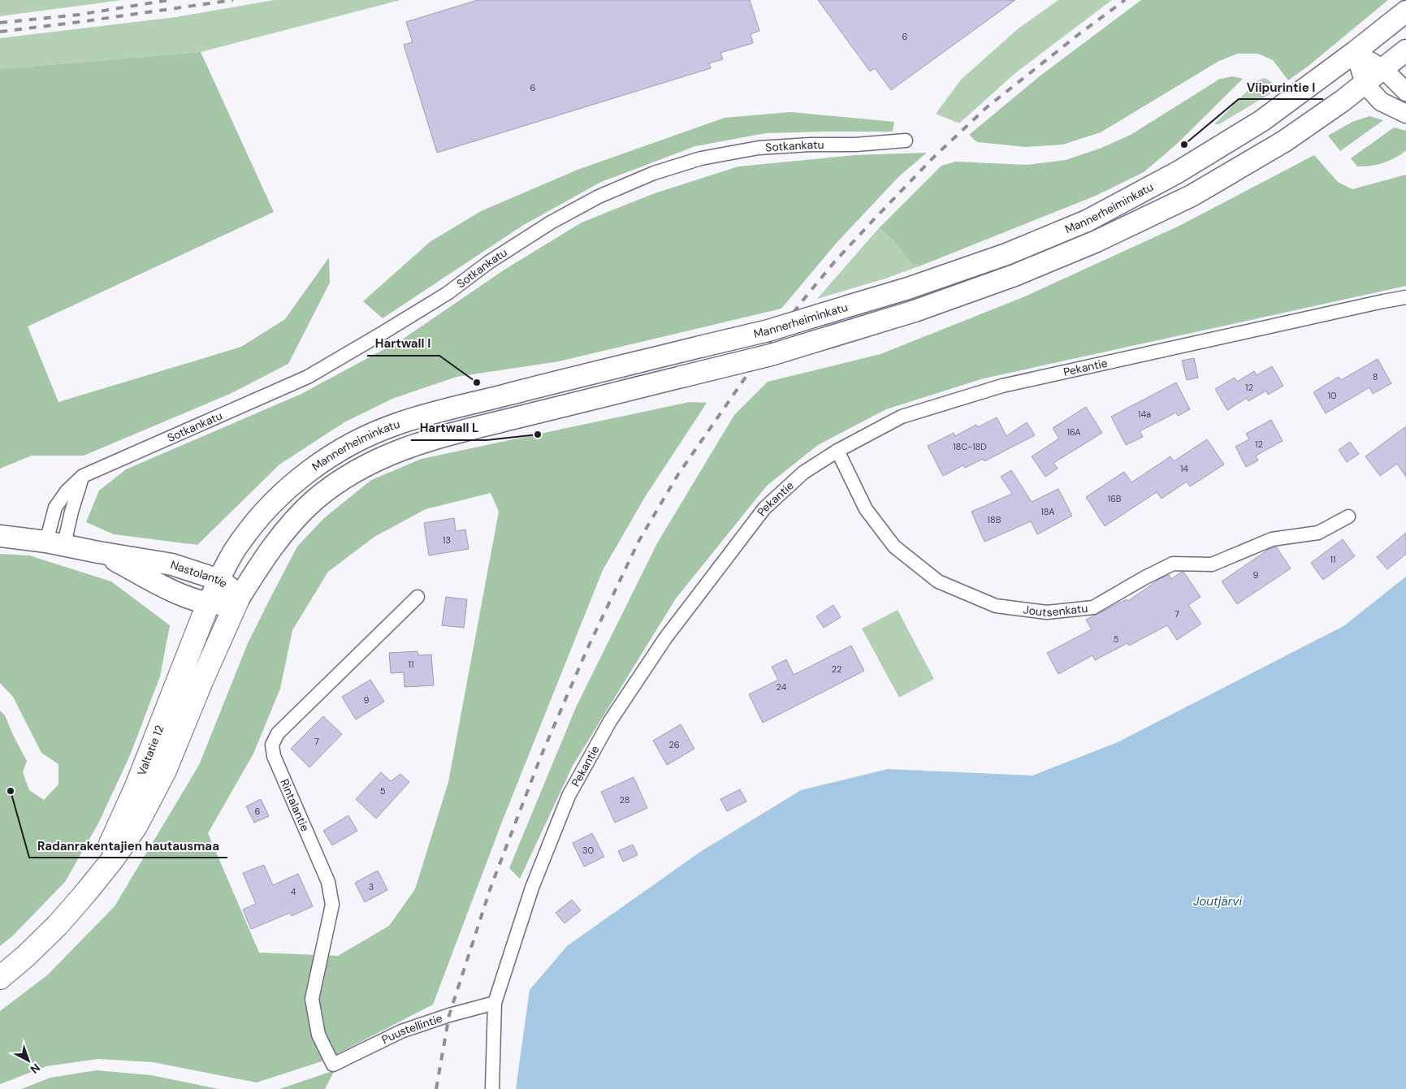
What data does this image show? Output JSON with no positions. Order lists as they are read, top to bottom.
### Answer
{
  "streets": {
    "highway": ["Valtatie 12"],
    "main road": ["Mannerheiminkatu", "Nastolantie"],
    "street": [
      "Sotkankatu",
      "Pekantie",
      "Joutsenkatu",
      "Rintalantie",
      "Puustellintie"
    ]
  },
  "crossings": [
    ["Sotkankatu", "Nastolantie"],
    ["Mannerheiminkatu", "Nastolantie"],
    ["Mannerheiminkatu", "Valtatie 12"],
    ["Pekantie", "Joutsenkatu"],
    ["Pekantie", "Puustellintie"],
    ["Nastolantie", "Valtatie 12"],
    ["Rintalantie", "Puustellintie"]
  ],
  "water": ["Joutjärvi"],
  "places": [
    "Viipurintie I",
    "Hartwall I",
    "Hartwall L",
    "Radanrakentajien hautausmaa"
  ],
  "house_numbers": [
    "6",
    "6",
    "8",
    "12",
    "10",
    "14a",
    "16A",
    "12",
    "18C-18D",
    "14",
    "16B",
    "18A",
    "18B",
    "13",
    "11",
    "9",
    "7",
    "5",
    "11",
    "22",
    "24",
    "9",
    "7",
    "26",
    "5",
    "28",
    "6",
    "30",
    "3",
    "4"
  ],
  "north": "bottom right"
}
